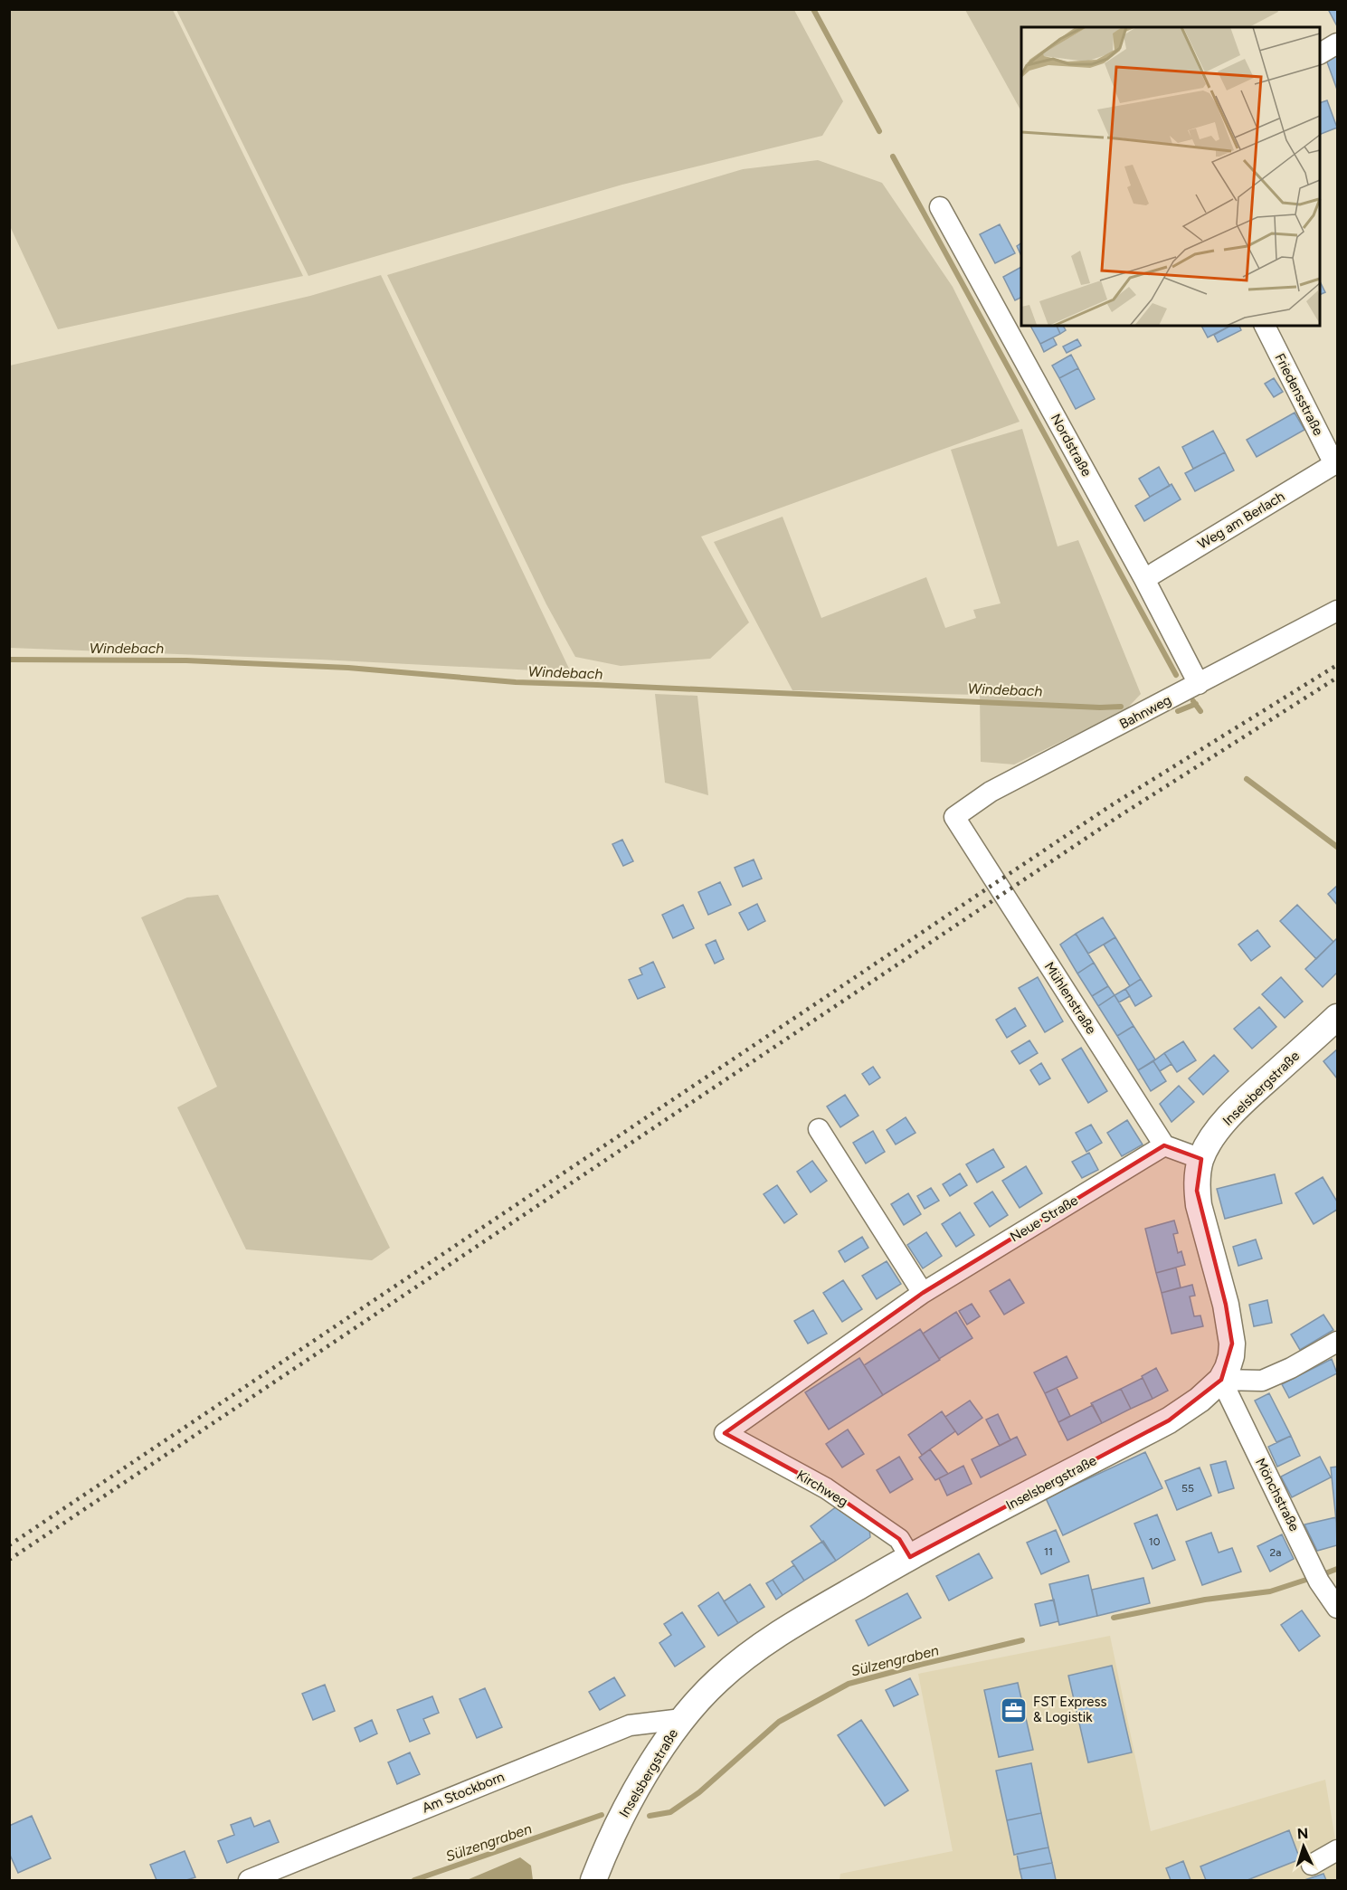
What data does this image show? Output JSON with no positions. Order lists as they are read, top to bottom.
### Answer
{
  "streets": {
    "street": [
      "Friedensstraße",
      "Nordstraße",
      "Weg am Berlach",
      "Bahnweg",
      "Mühlenstraße",
      "Inselsbergstraße",
      "Neue Straße",
      "Kirchweg",
      "Mönchstraße",
      "Am Stockborn"
    ]
  },
  "crossings": [
    ["Friedensstraße", "Weg am Berlach"],
    ["Nordstraße", "Weg am Berlach"],
    ["Nordstraße", "Bahnweg"],
    ["Bahnweg", "Mühlenstraße"],
    ["Mühlenstraße", "Neue Straße"],
    ["Inselsbergstraße", "Kirchweg"],
    ["Inselsbergstraße", "Mönchstraße"],
    ["Inselsbergstraße", "Am Stockborn"],
    ["Neue Straße", "Kirchweg"]
  ],
  "water": ["Windebach", "Sülzengraben"],
  "places": {
    "office": ["FST Express & Logistik"]
  },
  "house_numbers": [
    "55",
    "10",
    "11",
    "2a"
  ],
  "north": "top"
}
